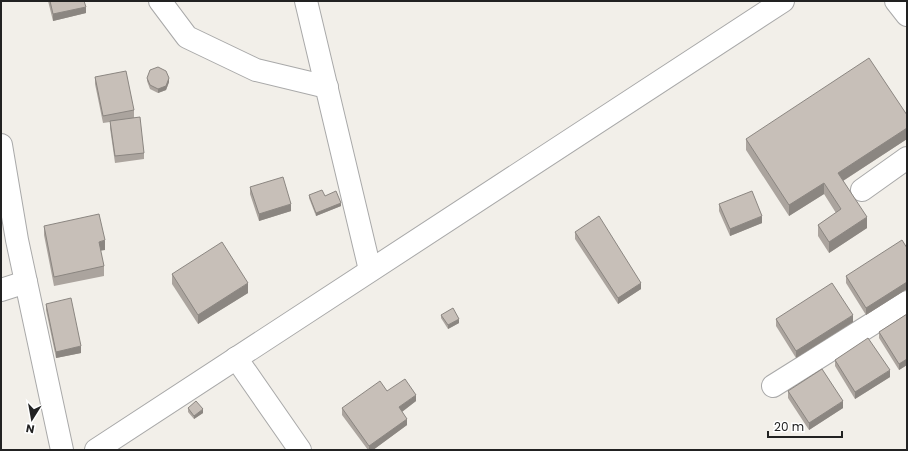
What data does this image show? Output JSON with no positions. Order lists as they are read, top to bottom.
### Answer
{
  "scale_bar": "20 m",
  "north": "bottom"
}
